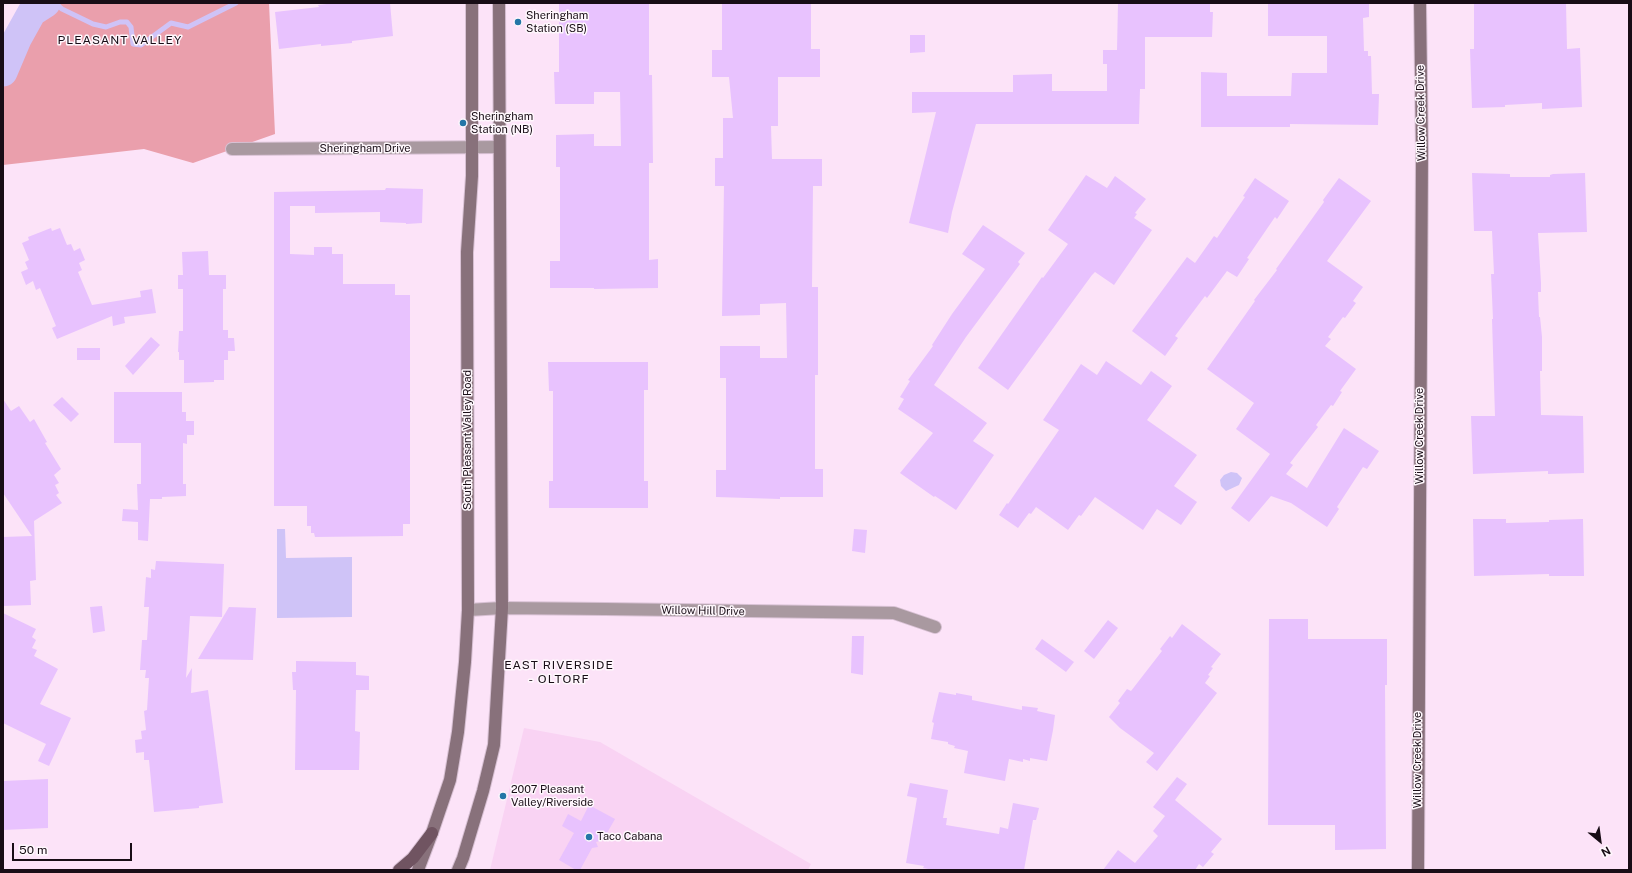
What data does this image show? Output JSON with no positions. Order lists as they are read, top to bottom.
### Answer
{
  "streets": {
    "main road": ["Willow Creek Drive", "South Pleasant Valley Road"],
    "street": ["Sheringham Drive", "Willow Hill Drive"]
  },
  "crossings": [
    ["Sheringham Drive", "South Pleasant Valley Road"],
    ["South Pleasant Valley Road", "Willow Hill Drive"]
  ],
  "districts": ["PLEASANT VALLEY", "EAST RIVERSIDE - OLTORF"],
  "places": [
    "Sheringham Station (SB)",
    "Sheringham Station (NB)",
    "2007 Pleasant Valley/Riverside",
    "Taco Cabana"
  ],
  "scale_bar": "50 m",
  "north": "bottom right"
}
